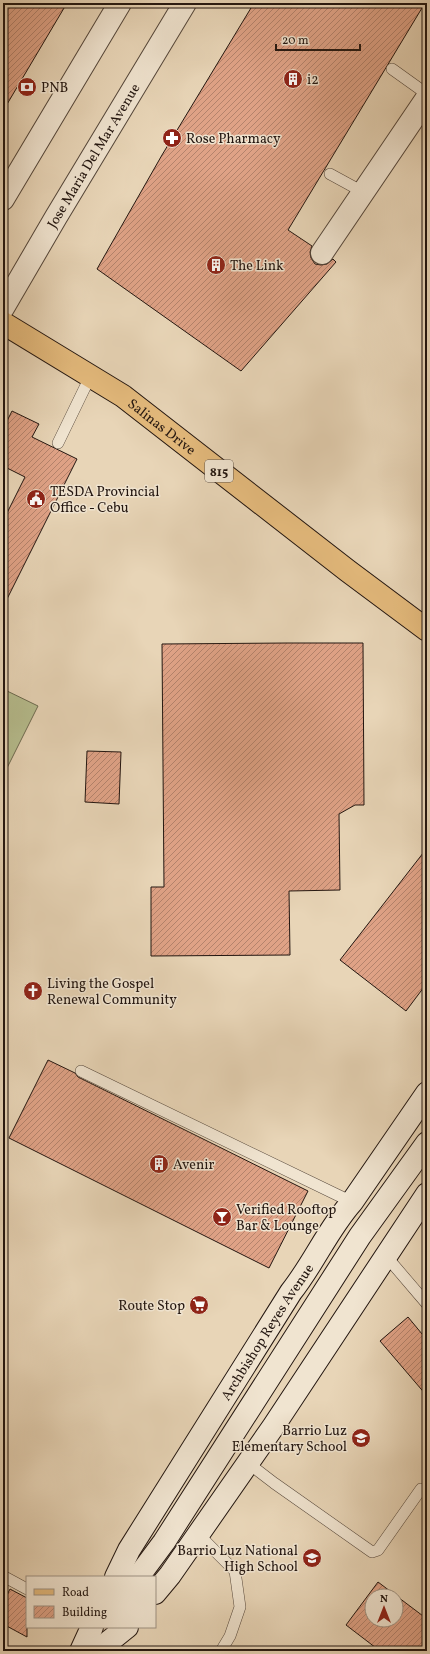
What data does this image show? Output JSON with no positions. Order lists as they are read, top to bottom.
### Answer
{
  "streets": {
    "main road": [
      "Jose Maria Del Mar Avenue",
      "Salinas Drive",
      "815",
      "Archbishop Reyes Avenue"
    ]
  },
  "places": {
    "building": ["i2", "The Link", "Avenir"],
    "bank": ["PNB"],
    "pharmacy": ["Rose Pharmacy"],
    "public building": ["TESDA Provincial Office - Cebu"],
    "church": ["Living the Gospel Renewal Community"],
    "bar": ["Verified Rooftop Bar & Lounge"],
    "supermarket": ["Route Stop"],
    "school or university": ["Barrio Luz Elementary School", "Barrio Luz National High School"]
  },
  "legend": ["Road", "Building"],
  "scale_bar": "20 m",
  "north": "top"
}
